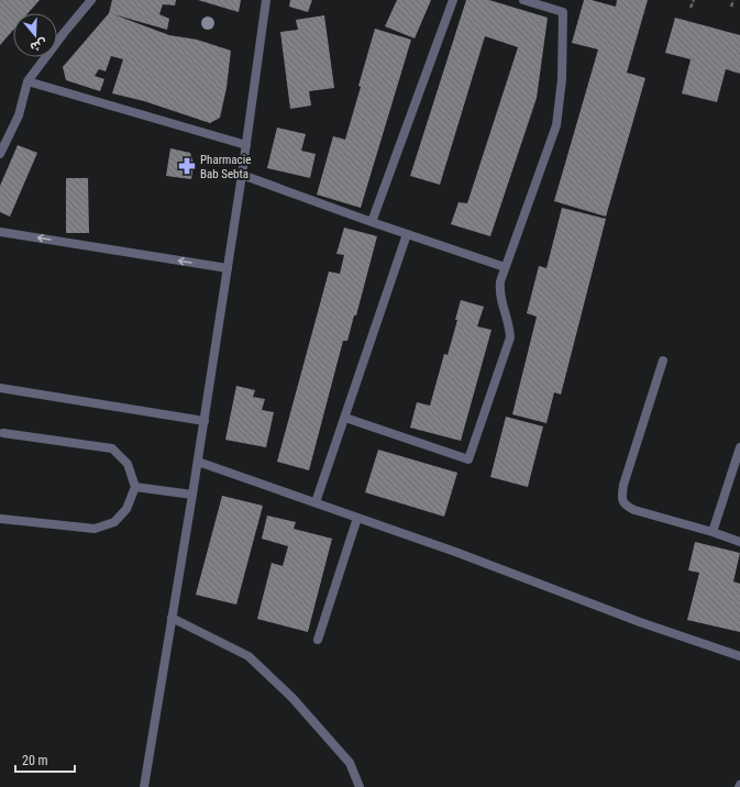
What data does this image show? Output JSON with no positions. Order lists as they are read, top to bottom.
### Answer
{
  "places": {
    "pharmacy": ["Pharmacie Bab Sebta"]
  },
  "scale_bar": "20 m",
  "north": "bottom"
}
